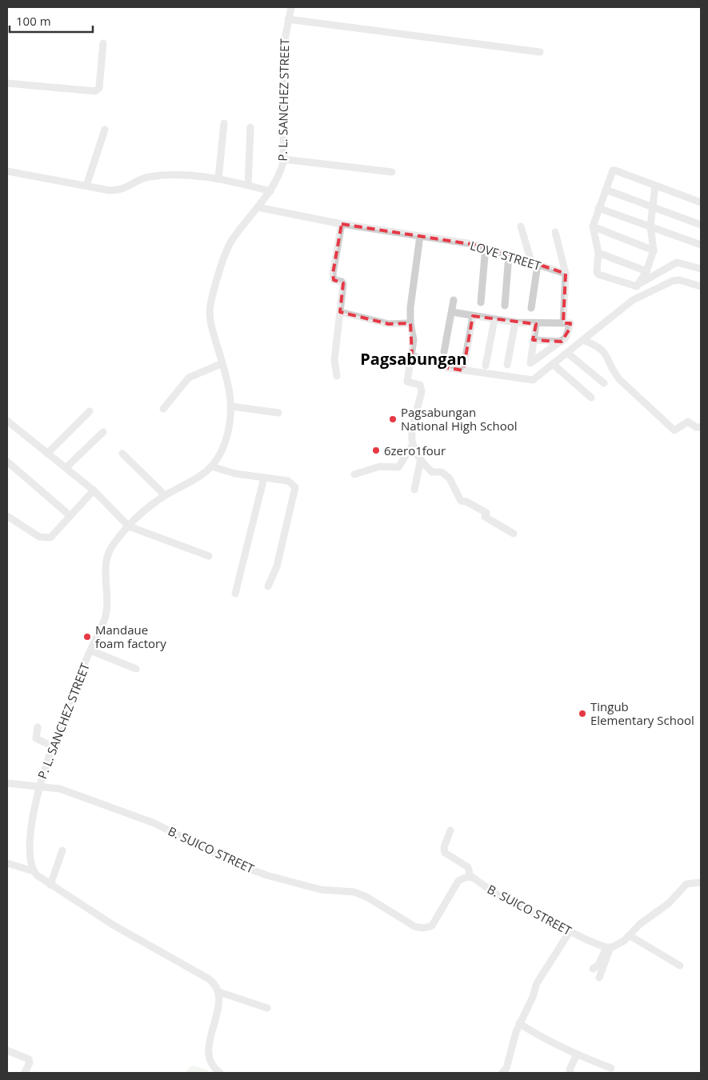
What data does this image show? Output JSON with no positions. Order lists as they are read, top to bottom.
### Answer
{
  "streets": {
    "street": ["P. L. SANCHEZ STREET", "LOVE STREET", "B. SUICO STREET"]
  },
  "crossings": [
    ["P. L. SANCHEZ STREET", "LOVE STREET"],
    ["P. L. SANCHEZ STREET", "B. SUICO STREET"]
  ],
  "districts": ["Pagsabungan"],
  "places": [
    "Pagsabungan National High School",
    "6zero1four",
    "Mandaue foam factory",
    "Tingub Elementary School"
  ],
  "scale_bar": "100 m"
}
